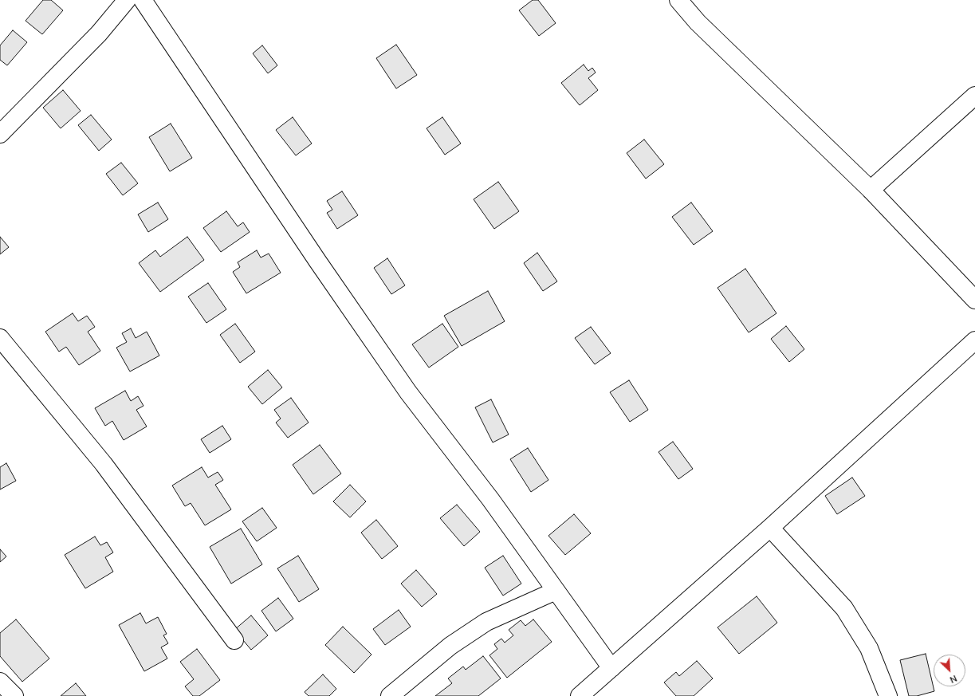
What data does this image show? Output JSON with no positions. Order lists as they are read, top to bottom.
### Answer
{
  "north": "bottom right"
}
